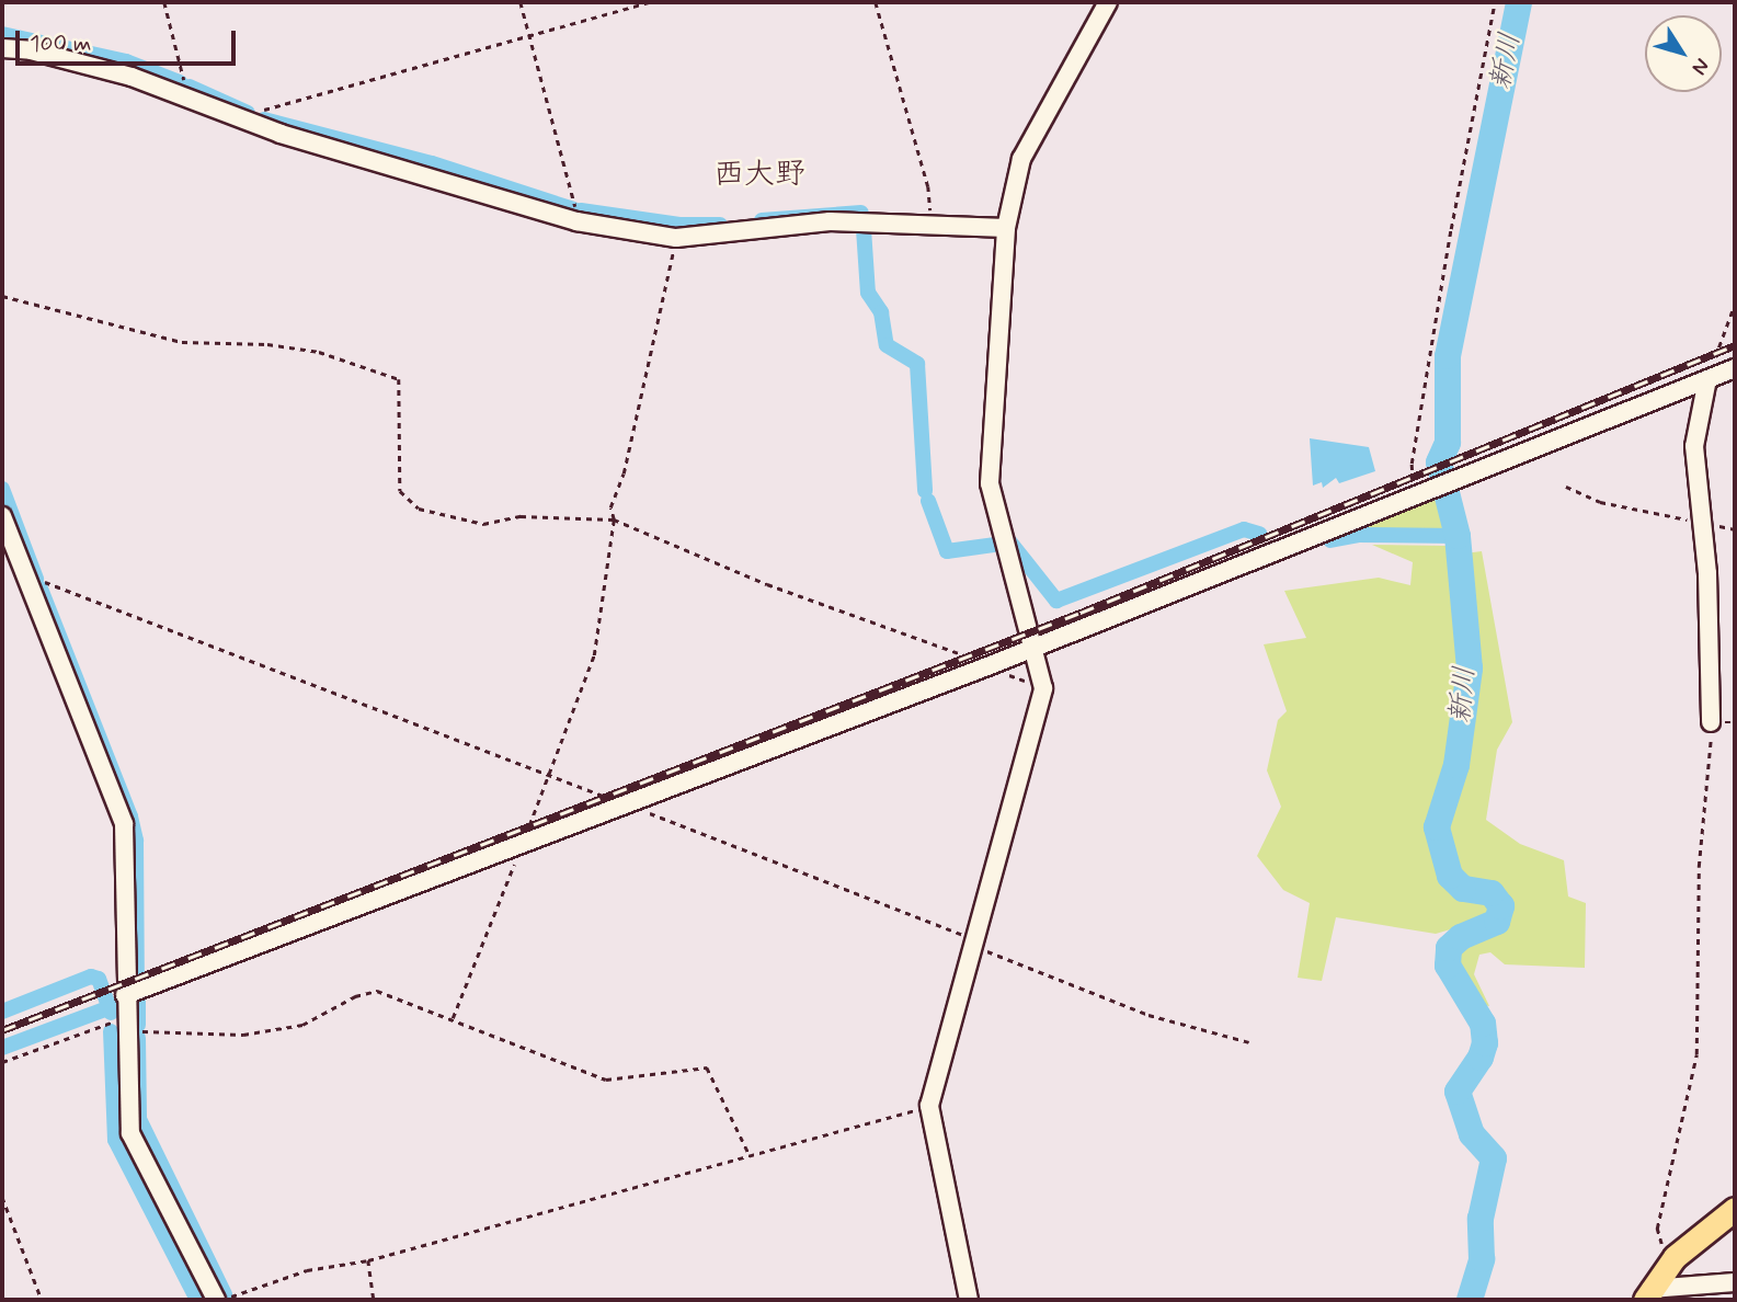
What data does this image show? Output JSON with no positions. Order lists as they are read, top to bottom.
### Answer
{
  "districts": ["西大野"],
  "water": ["新川"],
  "scale_bar": "100 m",
  "north": "bottom right"
}
